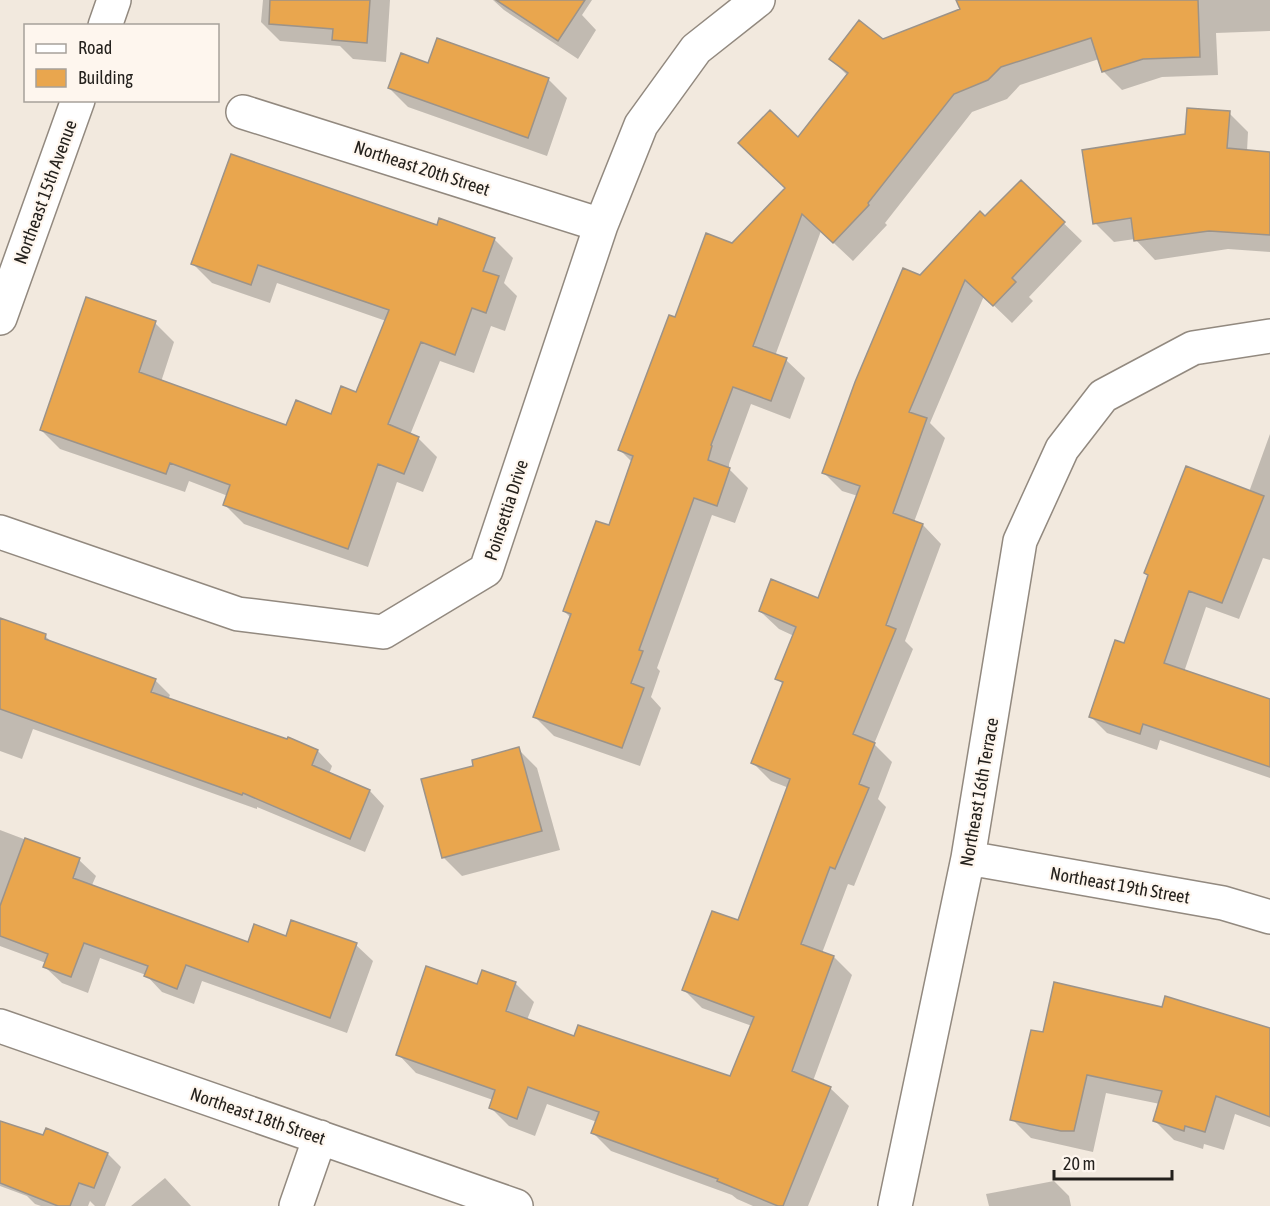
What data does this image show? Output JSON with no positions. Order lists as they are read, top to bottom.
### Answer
{
  "streets": {
    "street": [
      "Northeast 20th Street",
      "Northeast 15th Avenue",
      "Poinsettia Drive",
      "Northeast 16th Terrace",
      "Northeast 19th Street",
      "Northeast 18th Street"
    ]
  },
  "crossings": [
    ["Northeast 20th Street", "Poinsettia Drive"],
    ["Northeast 16th Terrace", "Northeast 19th Street"]
  ],
  "legend": ["Road", "Building"],
  "scale_bar": "20 m"
}
